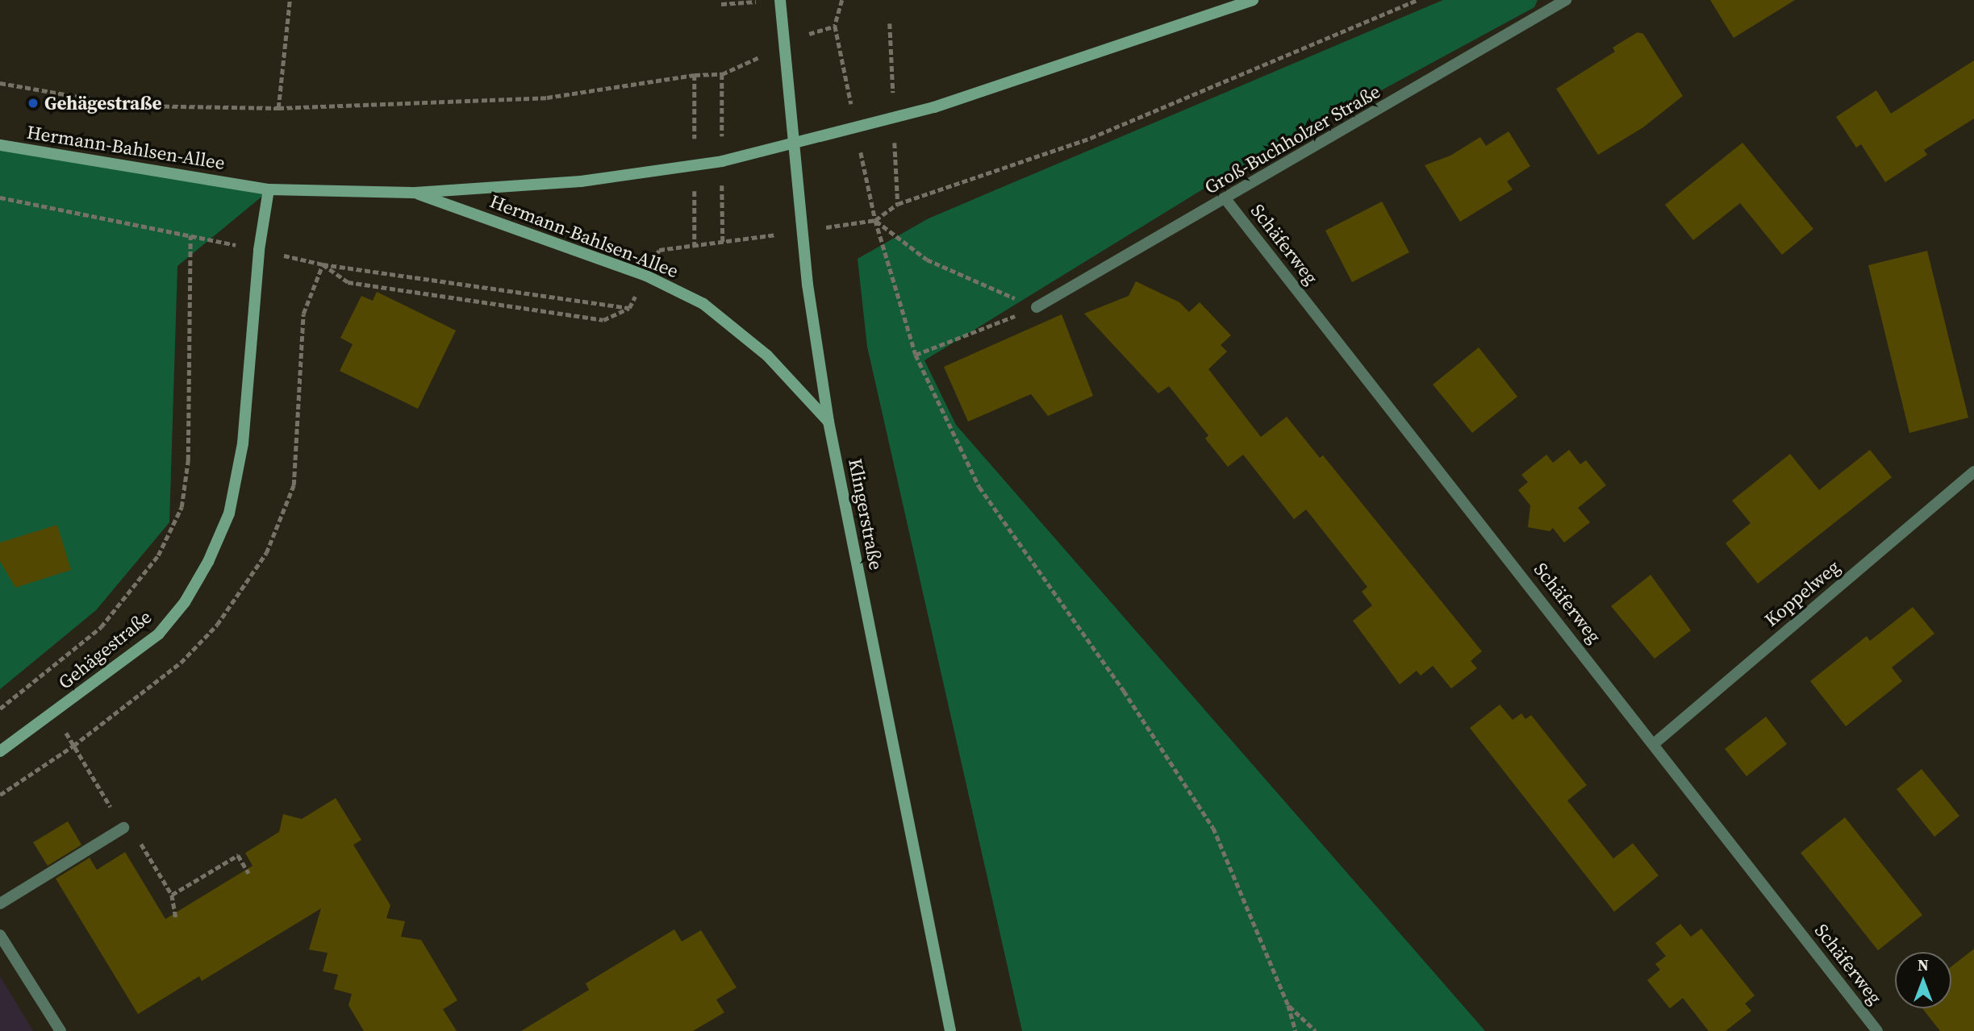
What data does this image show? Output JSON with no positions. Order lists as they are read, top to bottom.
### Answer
{
  "streets": {
    "street": [
      "Groß-Buchholzer Straße",
      "Hermann-Bahlsen-Allee",
      "Schäferweg",
      "Klingerstraße",
      "Koppelweg",
      "Gehägestraße"
    ]
  },
  "crossings": [
    ["Groß-Buchholzer Straße", "Schäferweg"],
    ["Hermann-Bahlsen-Allee", "Klingerstraße"],
    ["Hermann-Bahlsen-Allee", "Gehägestraße"],
    ["Schäferweg", "Koppelweg"]
  ],
  "places": ["Gehägestraße"],
  "north": "top"
}
